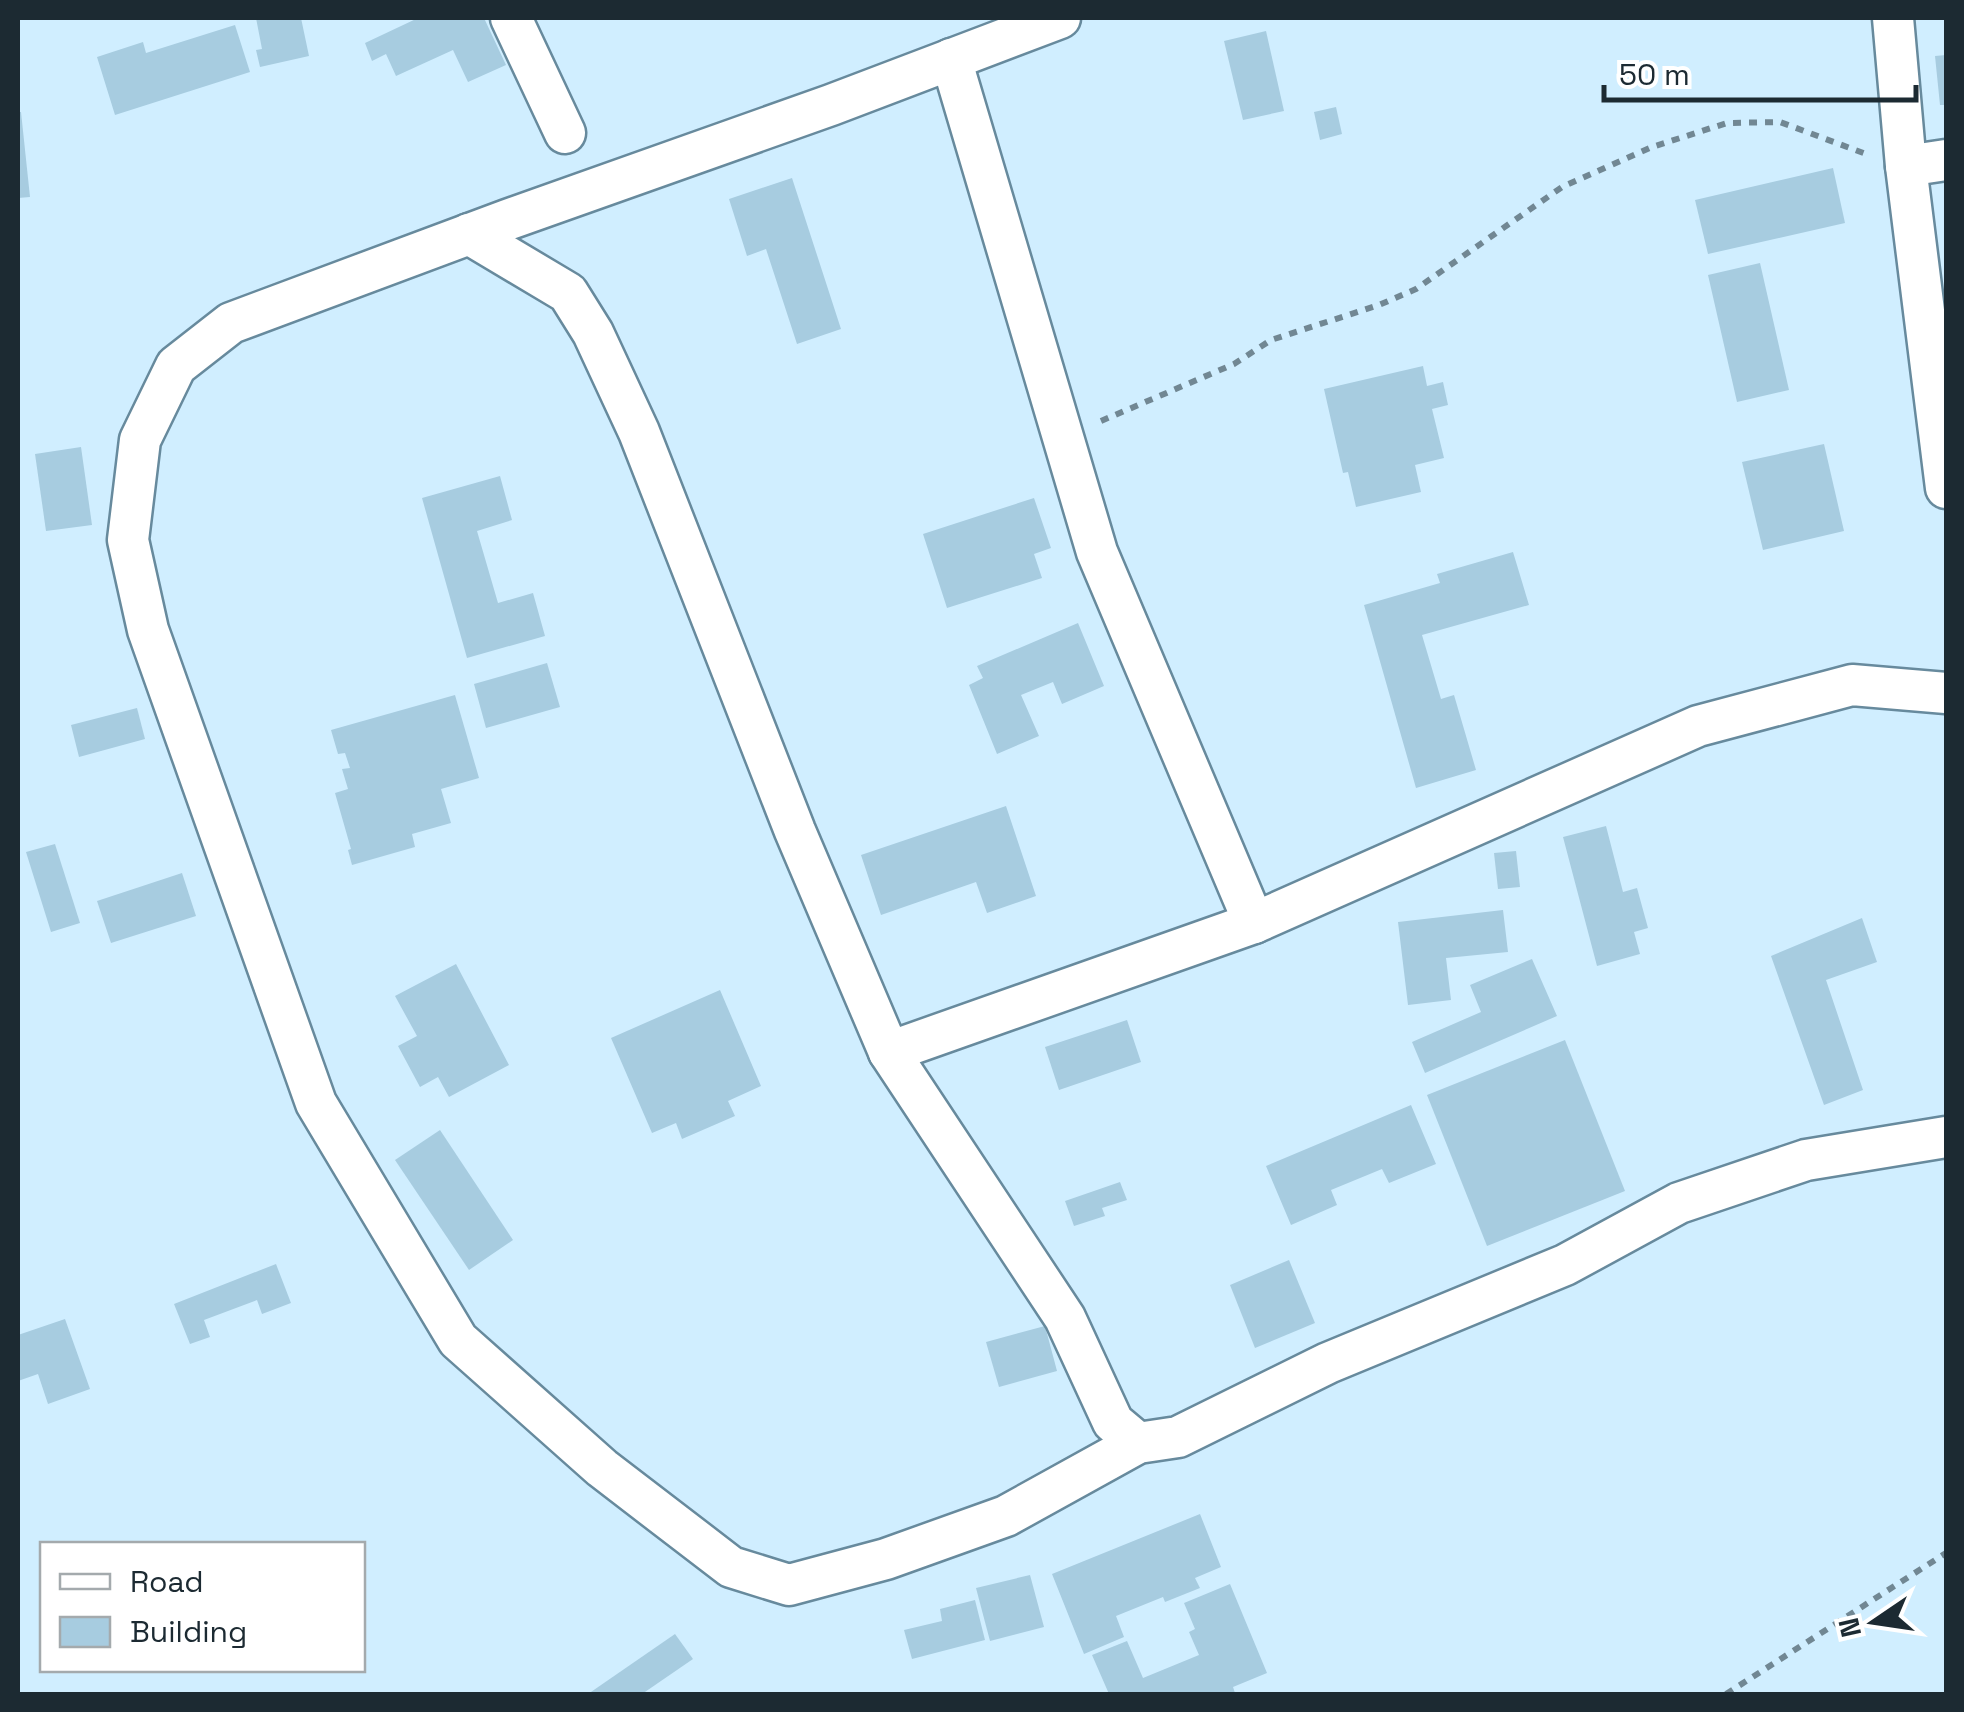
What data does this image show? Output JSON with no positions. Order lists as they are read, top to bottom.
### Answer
{
  "legend": ["Road", "Building"],
  "scale_bar": "50 m",
  "north": "left"
}
